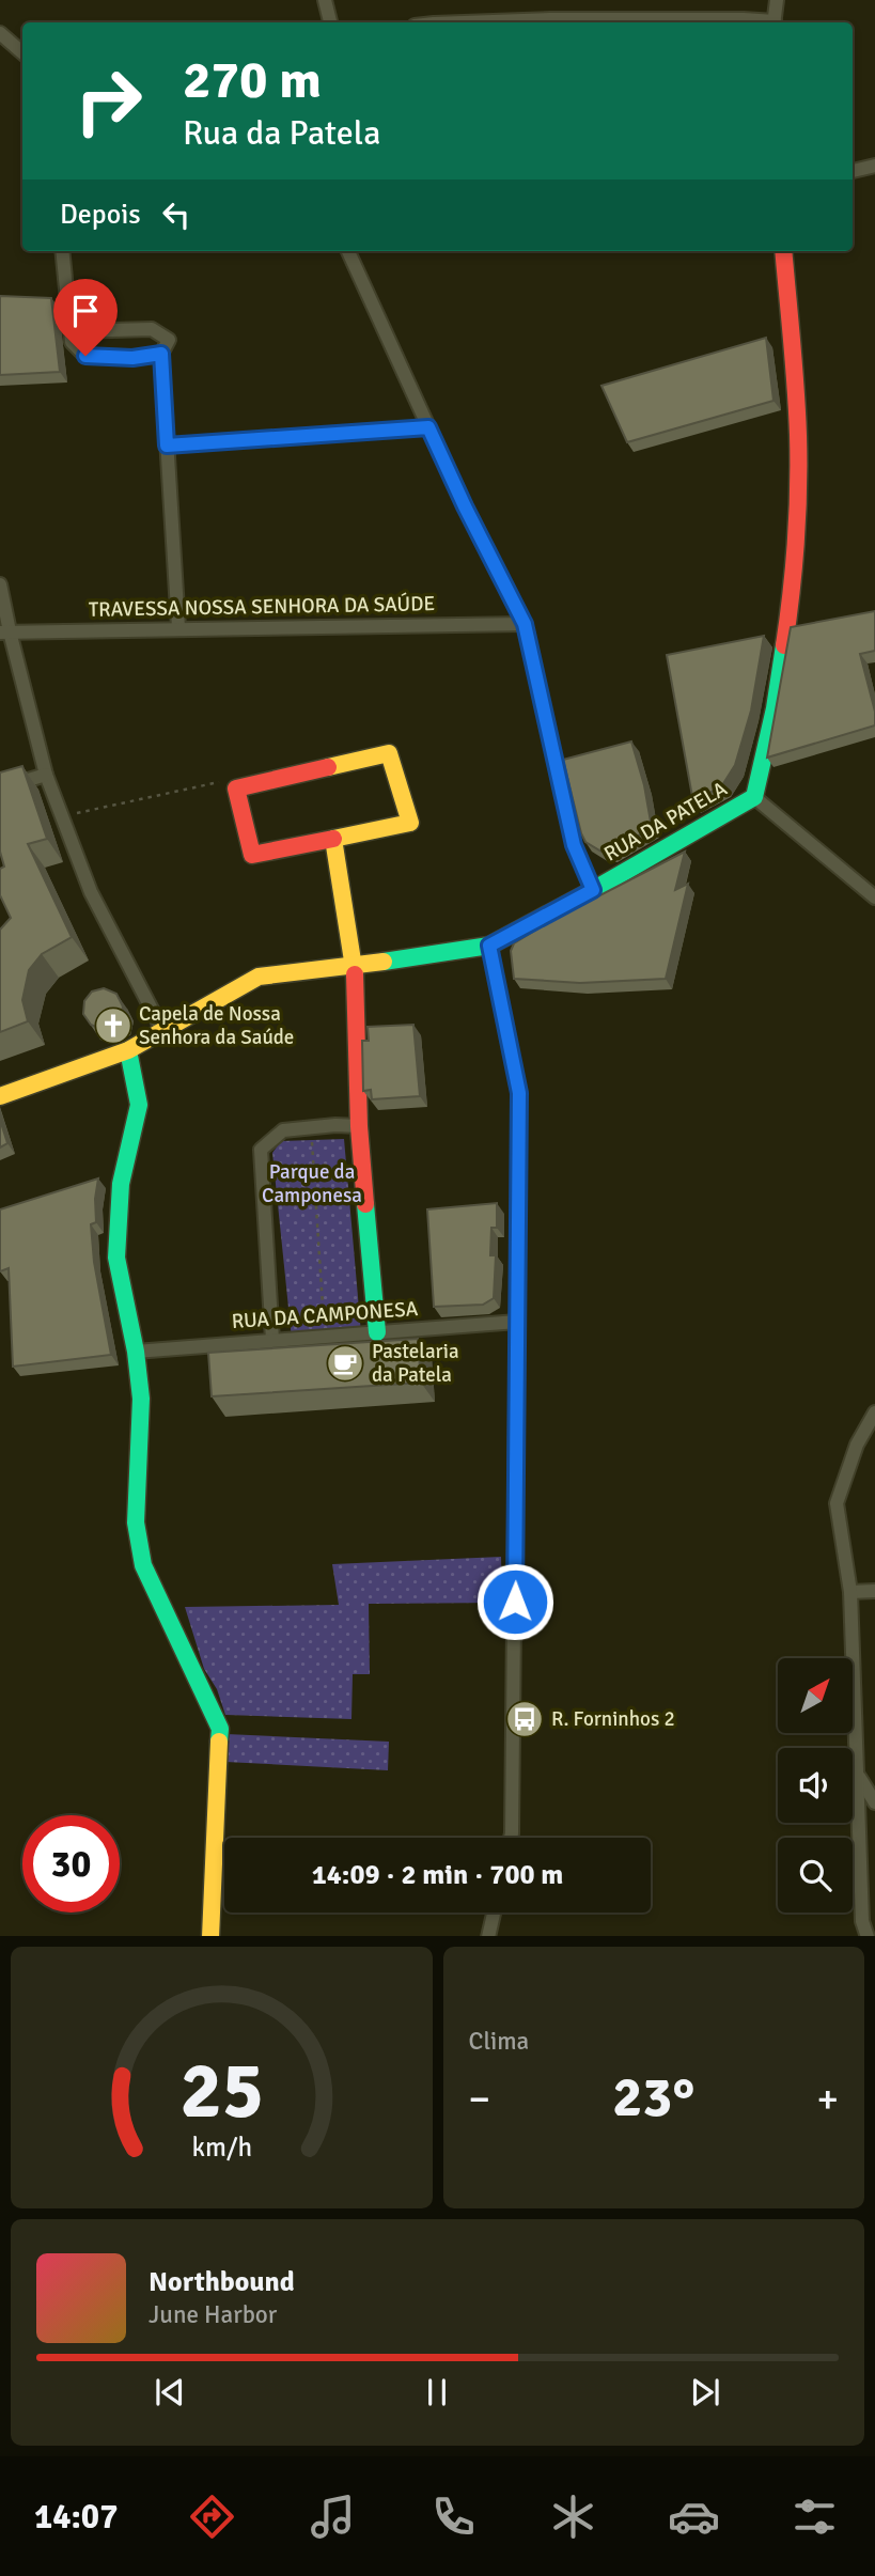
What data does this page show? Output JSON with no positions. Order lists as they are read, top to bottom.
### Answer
{
  "streets": {
    "street": ["TRAVESSA NOSSA SENHORA DA SAÚDE", "RUA DA PATELA", "RUA DA CAMPONESA"]
  },
  "parks": ["Parque da Camponesa"],
  "places": {
    "church": ["Capela de Nossa Senhora da Saúde"],
    "cafe": ["Pastelaria da Patela"],
    "bus stop": ["R. Forninhos 2"]
  },
  "north": "top right",
  "page": {
    "turn": ["270 m", "Rua da Patela"],
    "then": "Depois",
    "limit": "30",
    "trip": "14:09 · 2 min · 700 m",
    "tile": "Clima",
    "heat": ["−", "23°", "+"],
    "song": ["Northbound", "June Harbor"],
    "tabs": "14:07",
    "gauge": ["25", "km/h"]
  }
}
